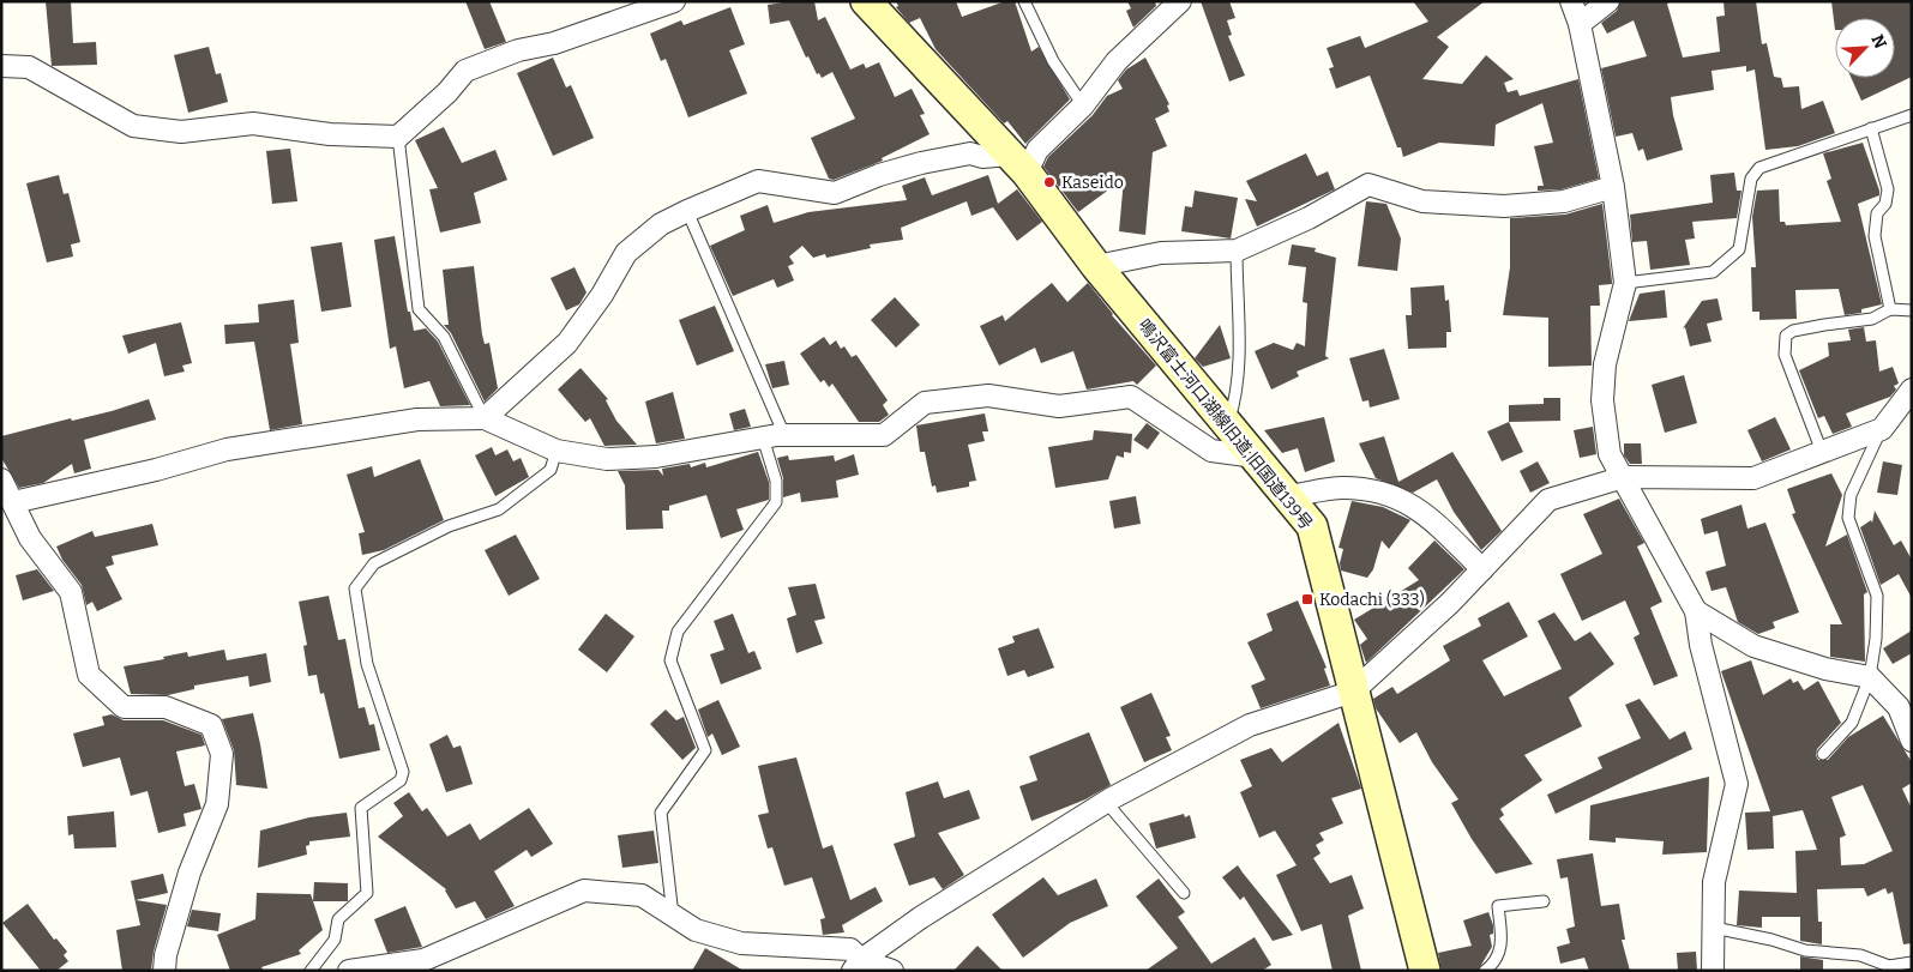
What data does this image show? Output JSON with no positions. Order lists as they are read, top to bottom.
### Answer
{
  "streets": {
    "street": ["鳴沢富士河口湖線旧道;旧国道139号"]
  },
  "places": {
    "other": ["Kaseido"],
    "transit": ["Kodachi (333)"]
  },
  "north": "top right"
}
